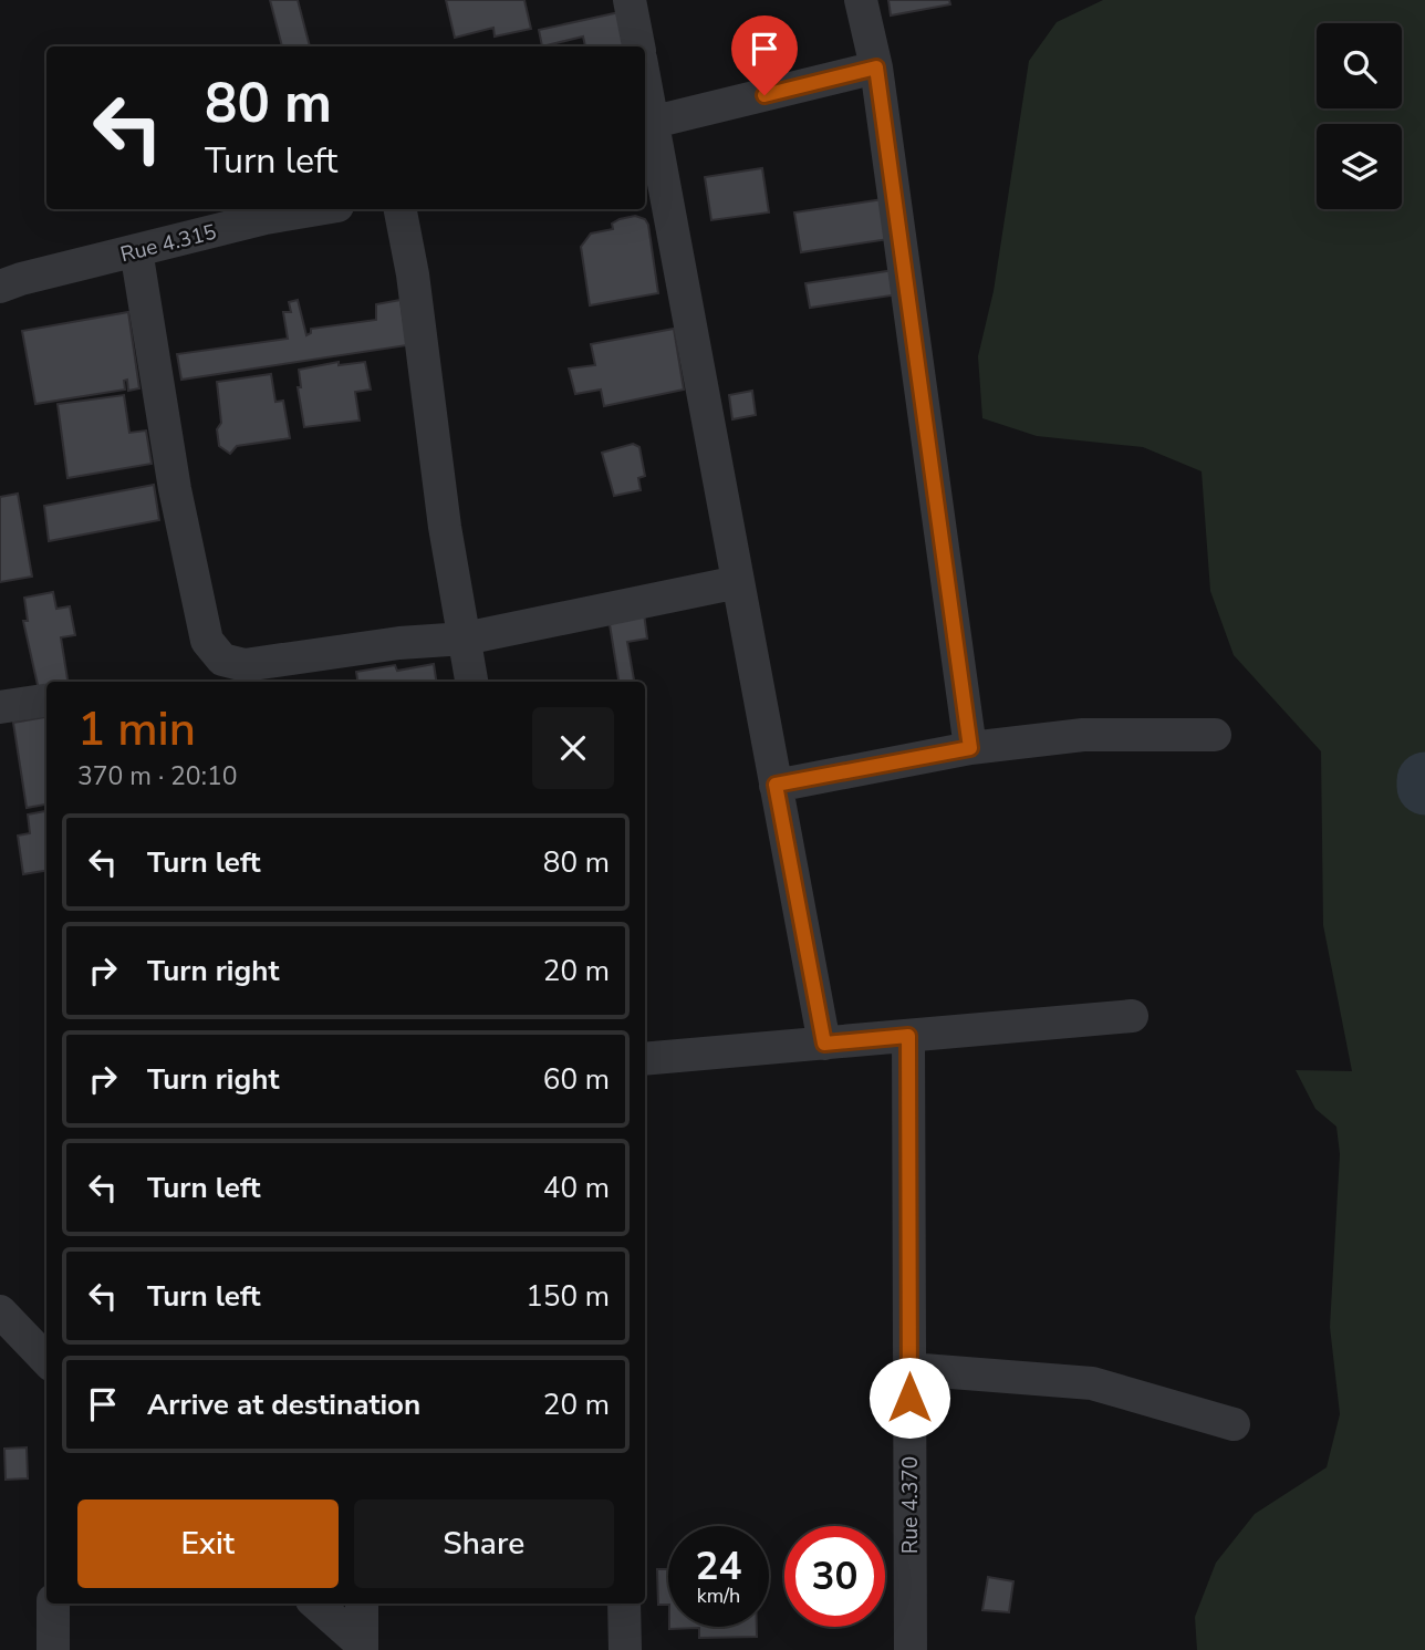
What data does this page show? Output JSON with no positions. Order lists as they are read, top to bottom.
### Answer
{
  "streets": {
    "street": ["Rue 4.315", "Rue 4.370"]
  },
  "page": {
    "turn": ["80 m", "Turn left"],
    "heading": ["1 min", "370 m · 20:10"],
    "list": [
      {
        "name": "Turn left",
        "value": "80 m"
      },
      {
        "name": "Turn right",
        "value": "20 m"
      },
      {
        "name": "Turn right",
        "value": "60 m"
      },
      {
        "name": "Turn left",
        "value": "40 m"
      },
      {
        "name": "Turn left",
        "value": "150 m"
      },
      {
        "name": "Arrive at destination",
        "value": "20 m"
      }
    ],
    "buttons": ["Exit", "Share"],
    "speed": "24 km/h",
    "limit": "30"
  }
}
